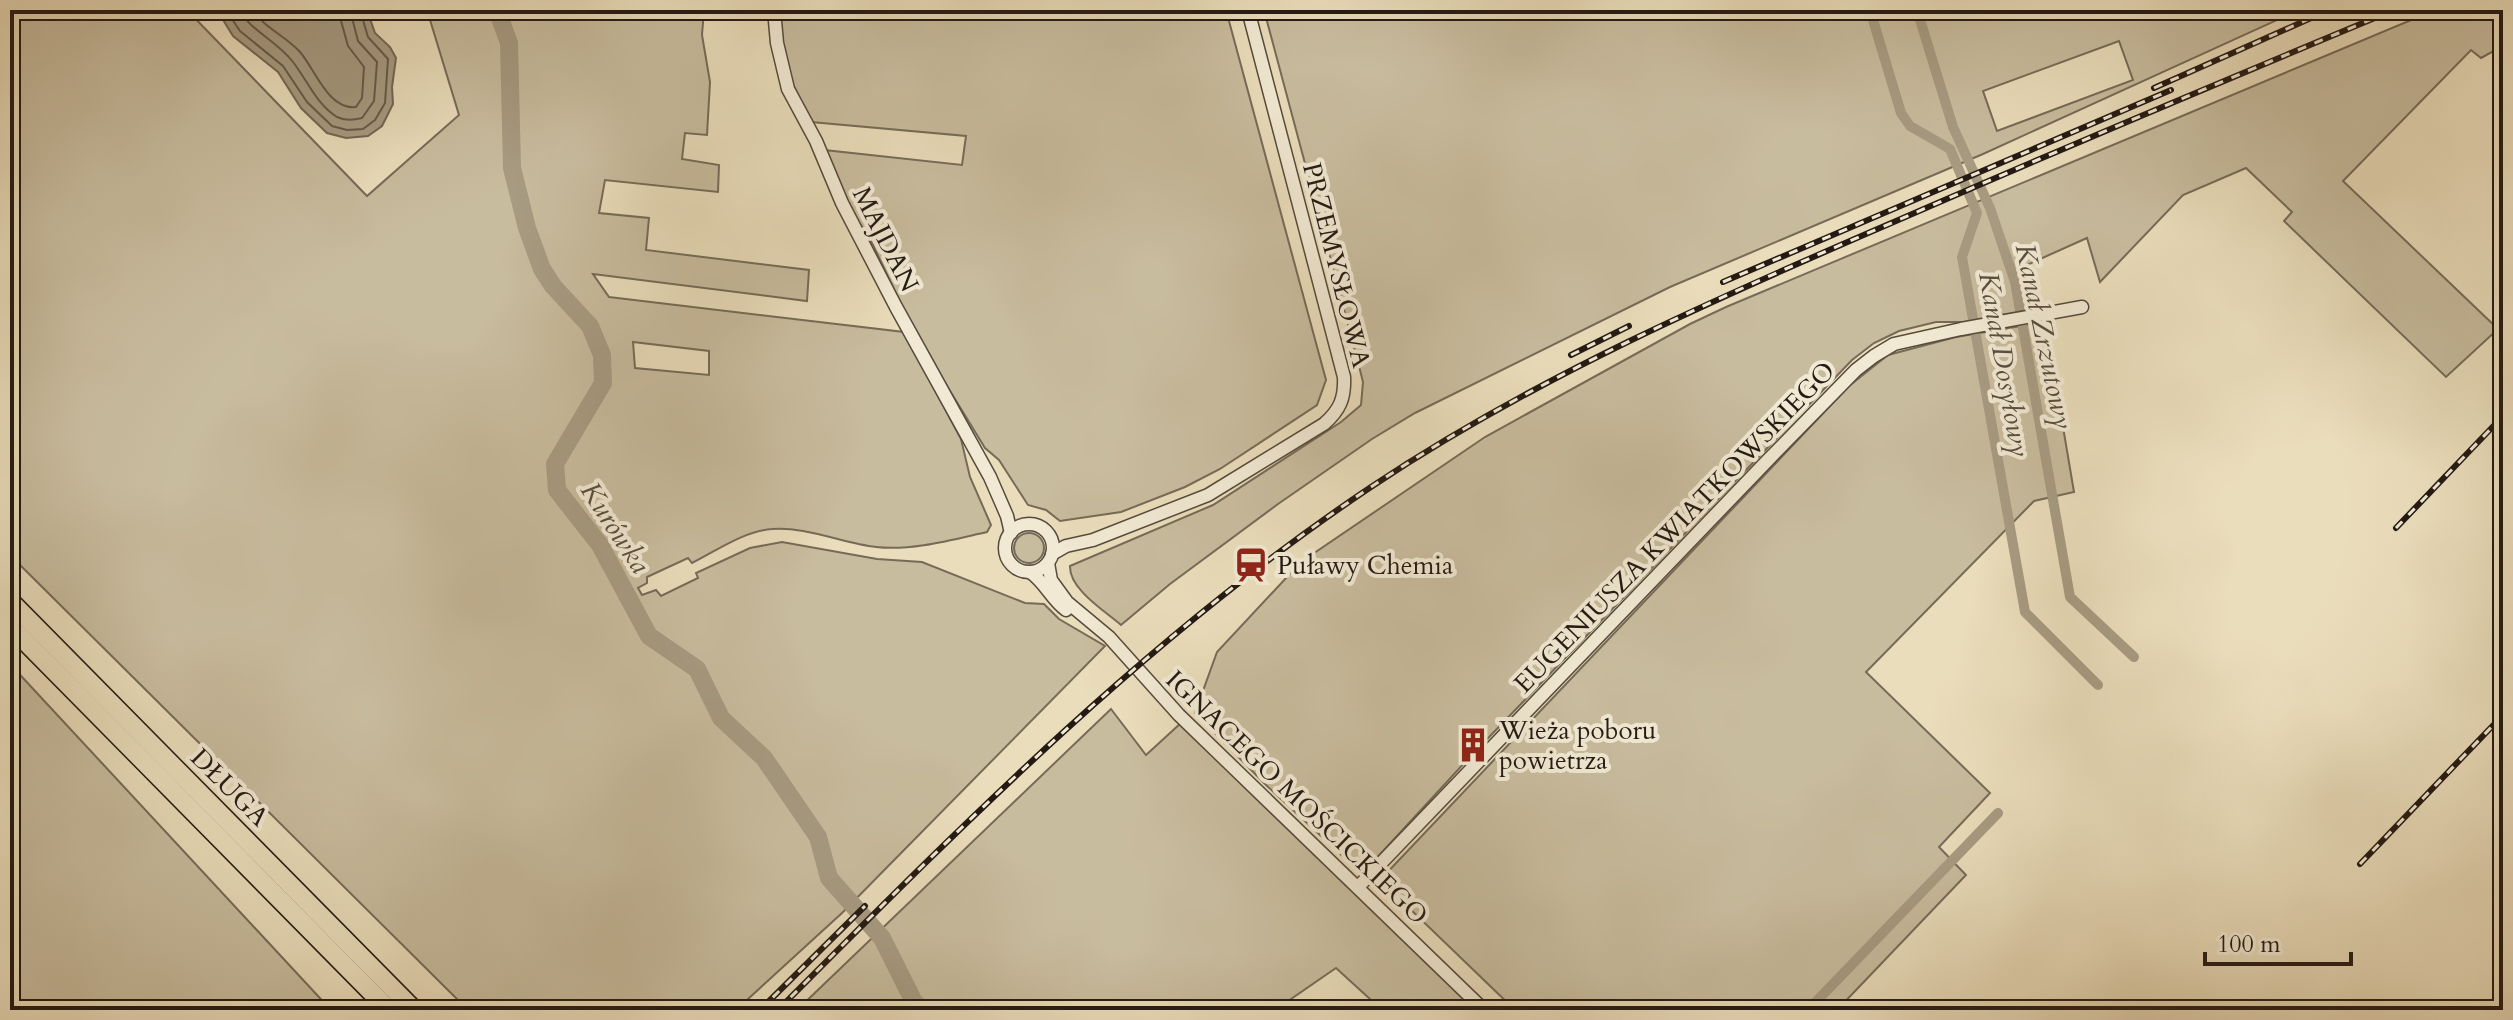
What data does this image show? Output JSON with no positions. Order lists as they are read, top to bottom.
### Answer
{
  "streets": {
    "highway": ["DŁUGA"],
    "street": [
      "MAJDAN",
      "PRZEMYSŁOWA",
      "EUGENIUSZA KWIATKOWSKIEGO",
      "IGNACEGO MOŚCICKIEGO"
    ]
  },
  "crossings": [
    ["MAJDAN", "PRZEMYSŁOWA"],
    ["MAJDAN", "IGNACEGO MOŚCICKIEGO"],
    ["PRZEMYSŁOWA", "IGNACEGO MOŚCICKIEGO"],
    ["EUGENIUSZA KWIATKOWSKIEGO", "IGNACEGO MOŚCICKIEGO"]
  ],
  "water": ["Kanał Zrzutowy", "Kanał Dosyłowy", "Kurówka"],
  "places": {
    "station": ["Puławy Chemia"],
    "building": ["Wieża poboru powietrza"]
  },
  "scale_bar": "100 m"
}
